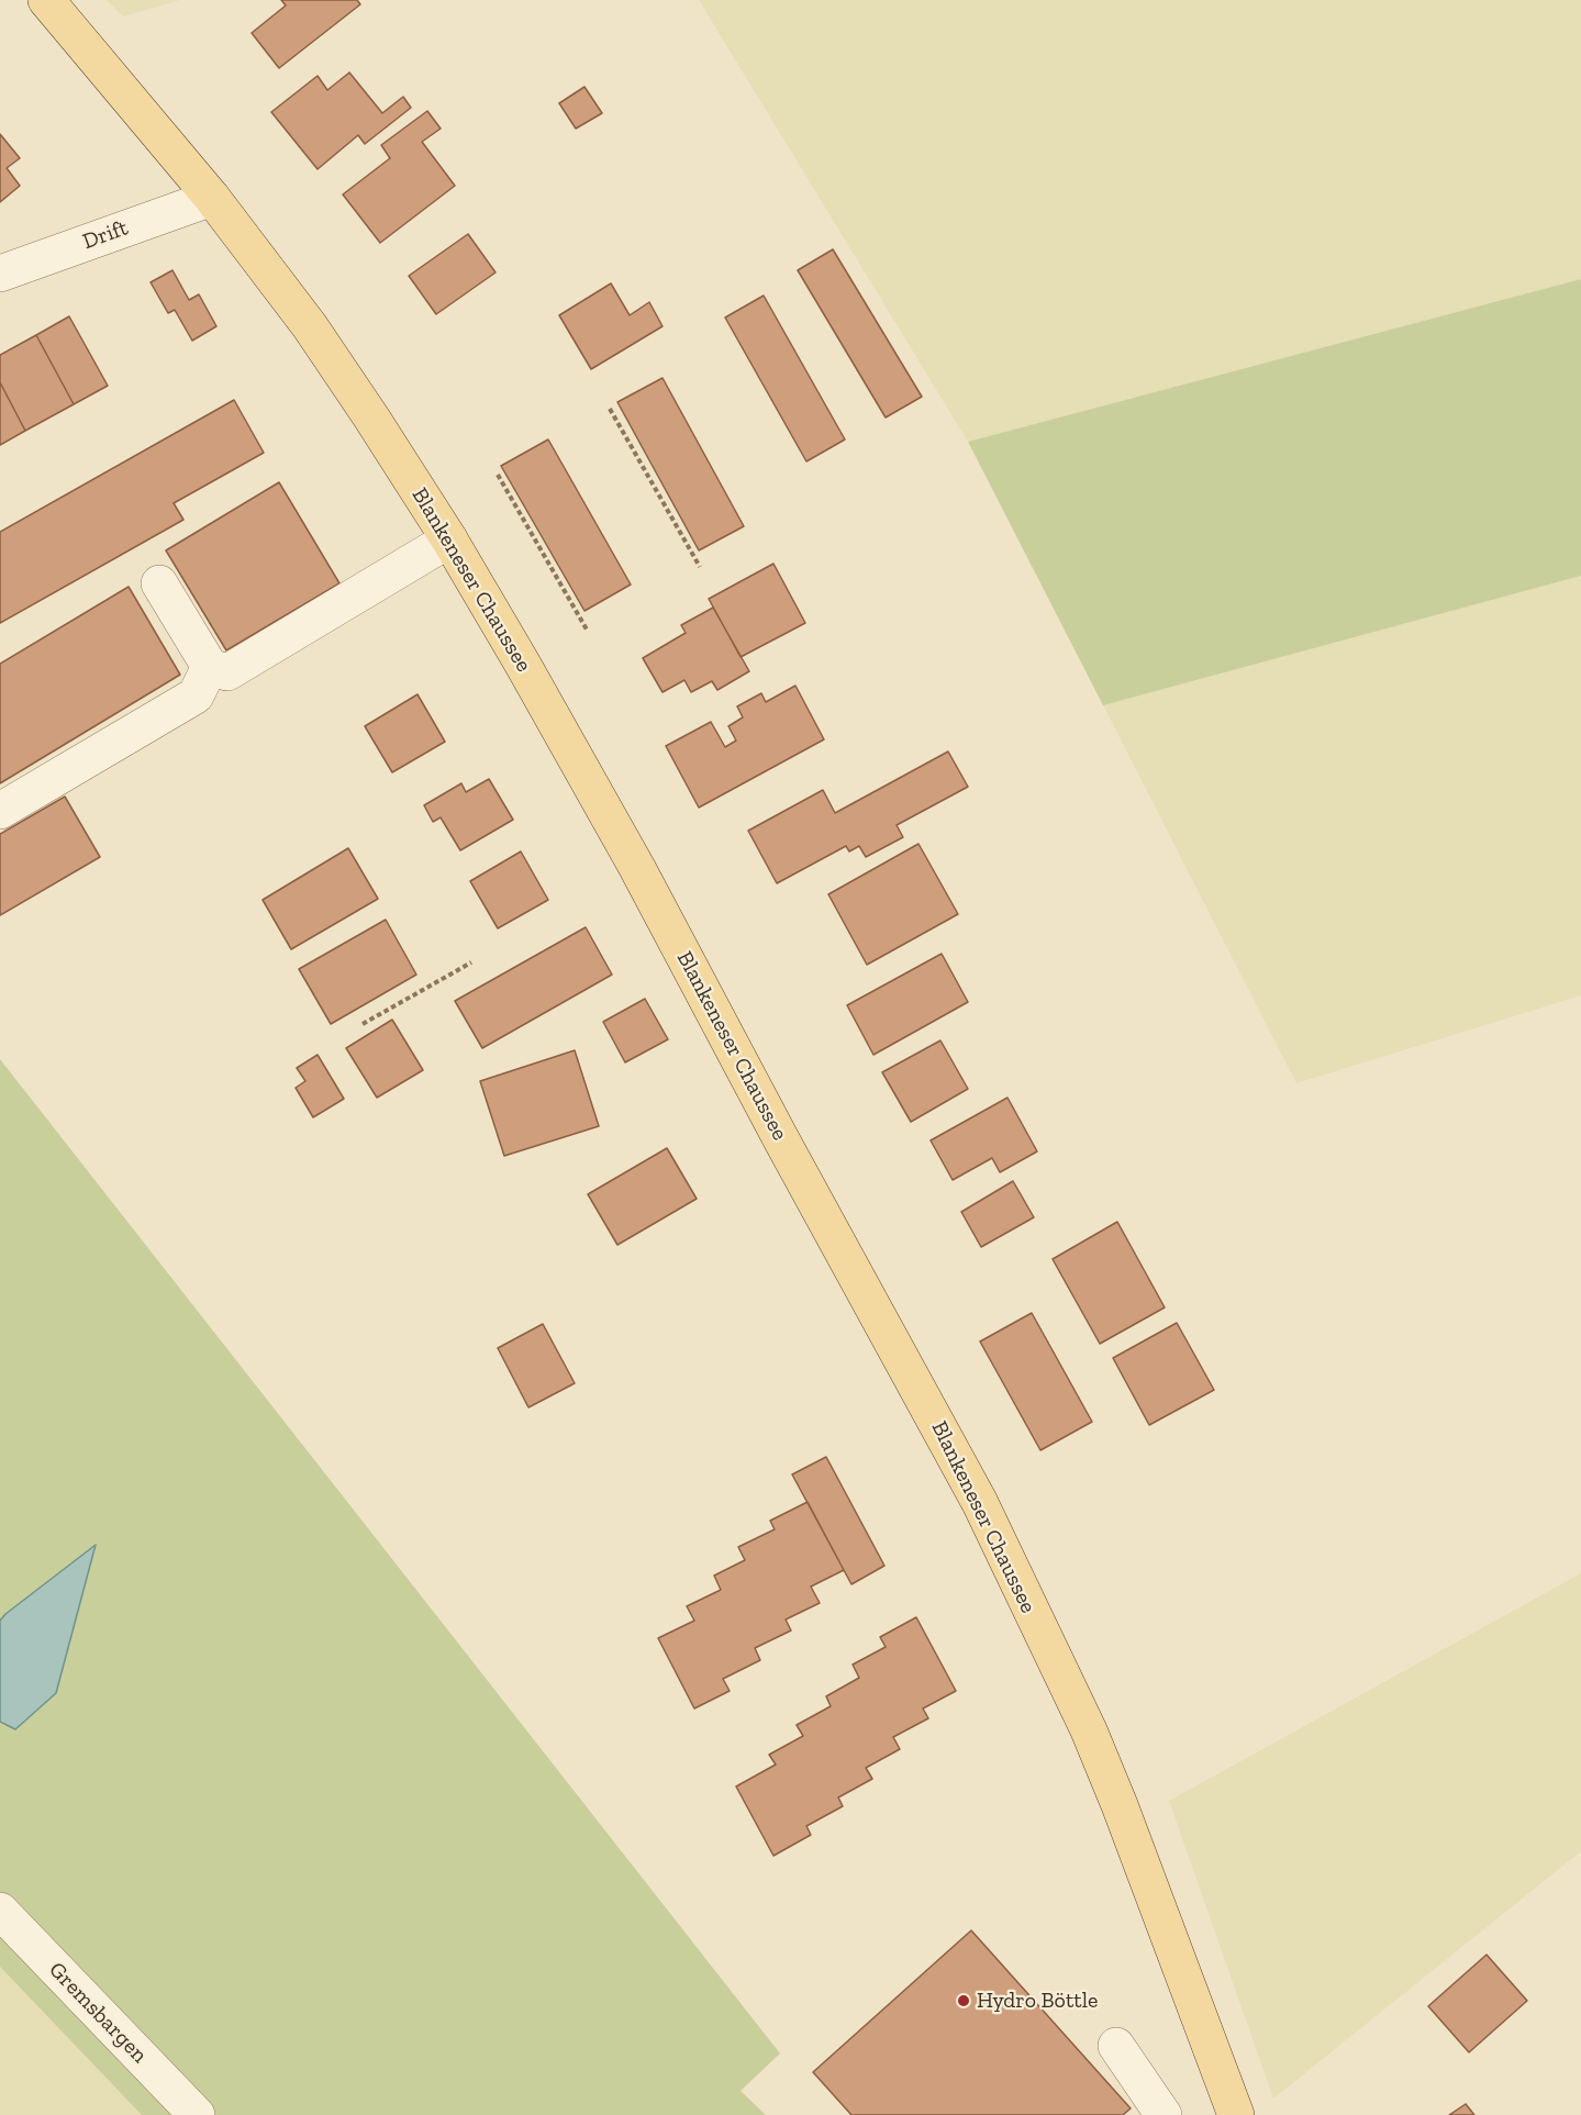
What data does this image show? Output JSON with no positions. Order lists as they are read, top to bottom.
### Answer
{
  "streets": {
    "main road": ["Blankeneser Chaussee"],
    "street": ["Drift", "Gremsbargen"]
  },
  "crossings": [
    ["Drift", "Blankeneser Chaussee"]
  ],
  "places": ["Hydro Böttle"]
}
